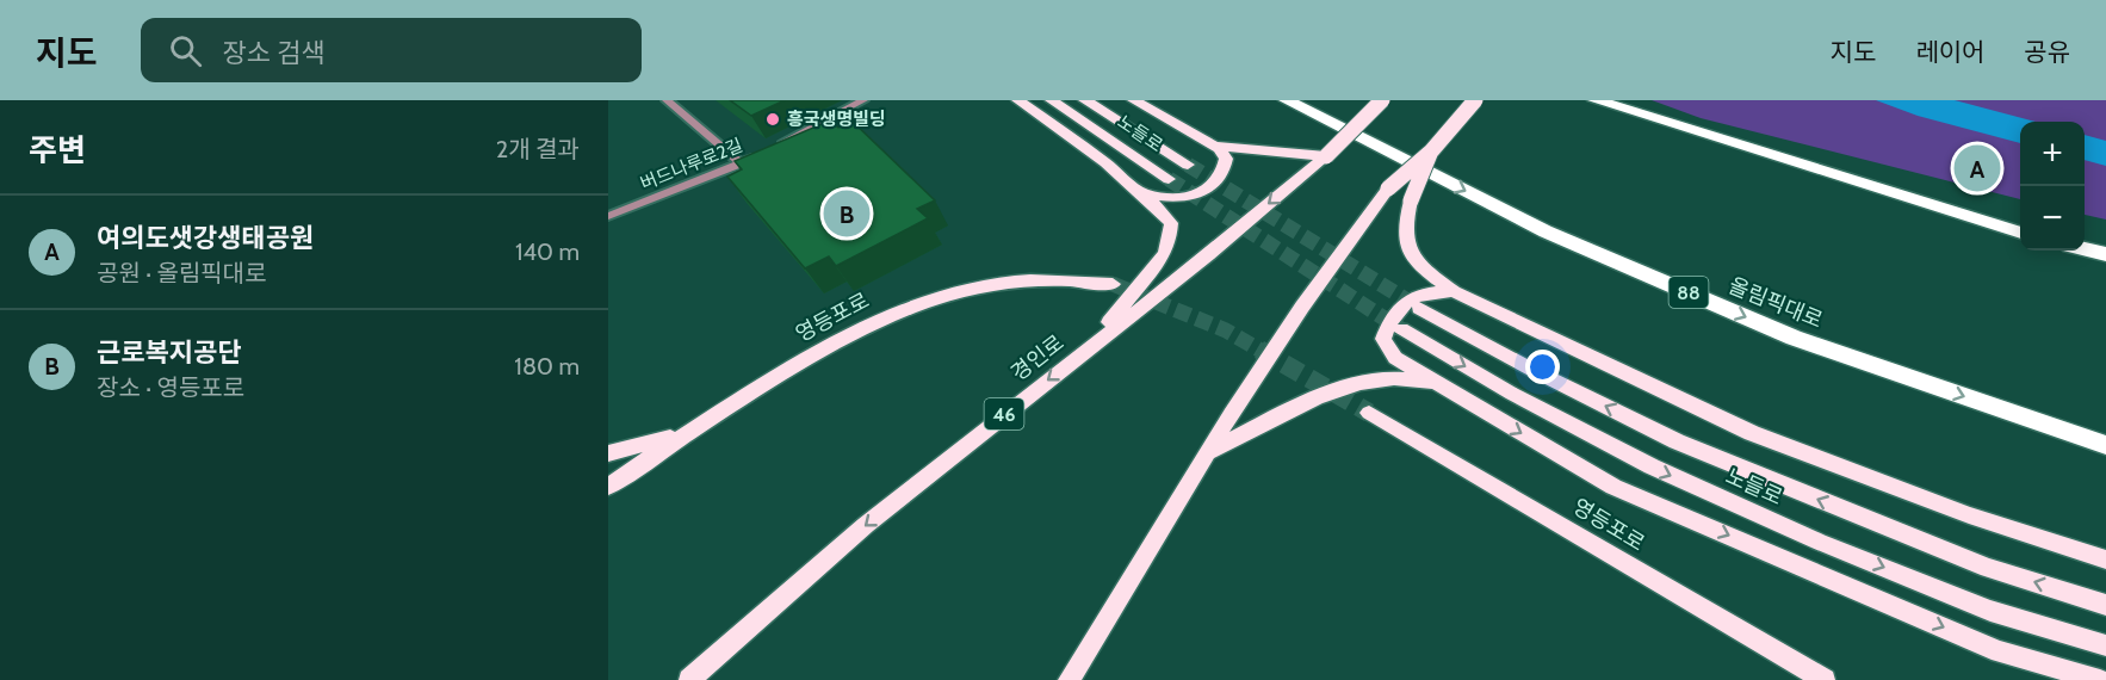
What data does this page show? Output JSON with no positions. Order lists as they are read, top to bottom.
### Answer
{
  "streets": {
    "highway": ["88", "올림픽대로"],
    "main road": [
      "노들로",
      "영등포로",
      "경인로",
      "46"
    ],
    "street": ["버드나루로2길"]
  },
  "places": ["흥국생명빌딩"],
  "page": {
    "header": "지도",
    "search": "장소 검색",
    "nav": ["지도", "레이어", "공유"],
    "heading": ["주변", "2개 결과"],
    "map_buttons": ["+", "−"],
    "pins": ["A", "B"],
    "list": [
      {
        "mark": "A",
        "name": "여의도샛강생태공원",
        "note": "공원 · 올림픽대로",
        "value": "140 m"
      },
      {
        "mark": "B",
        "name": "근로복지공단",
        "note": "장소 · 영등포로",
        "value": "180 m"
      }
    ]
  }
}
